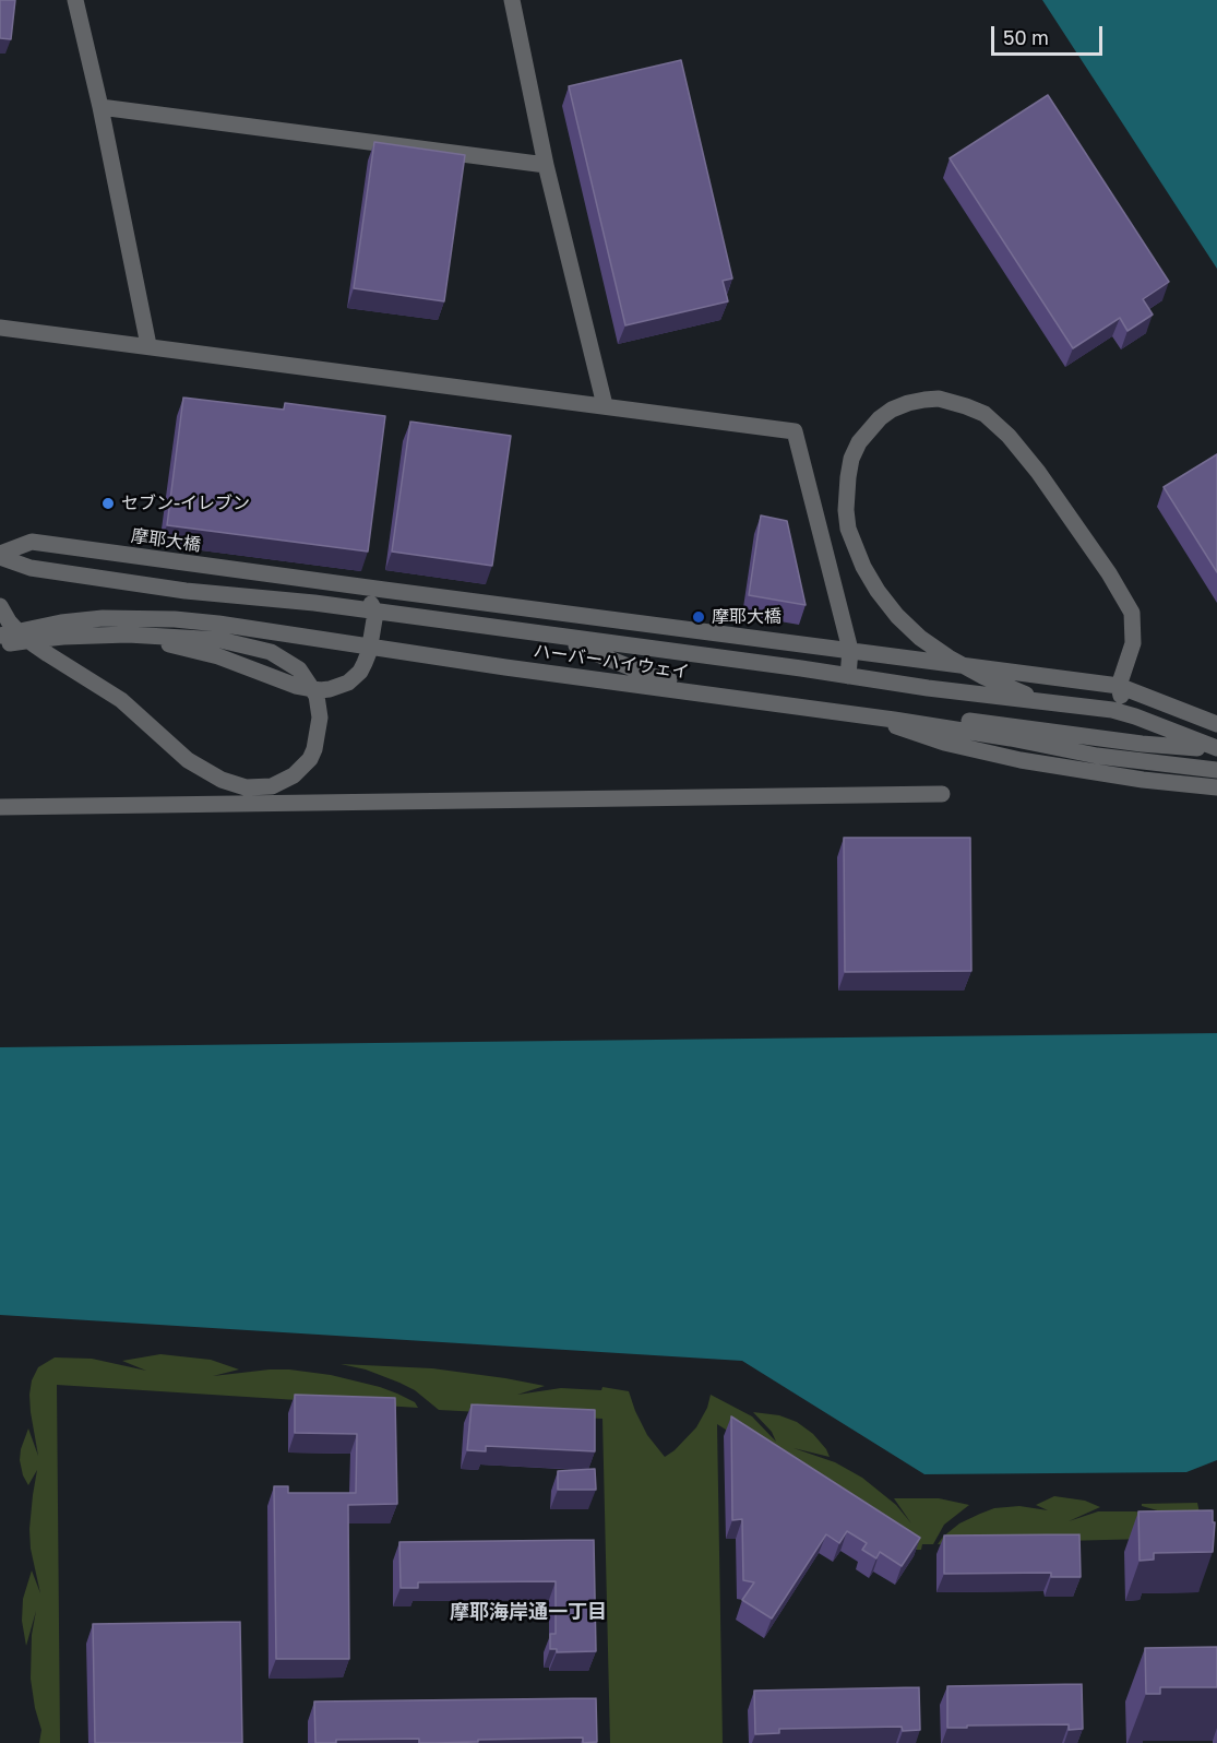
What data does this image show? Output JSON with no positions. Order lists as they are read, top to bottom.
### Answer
{
  "streets": {
    "street": ["摩耶大橋", "ハーバーハイウェイ"]
  },
  "crossings": [
    ["摩耶大橋", "ハーバーハイウェイ"]
  ],
  "districts": ["摩耶海岸通一丁目"],
  "places": ["セブン-イレブン", "摩耶大橋"],
  "scale_bar": "50 m"
}
